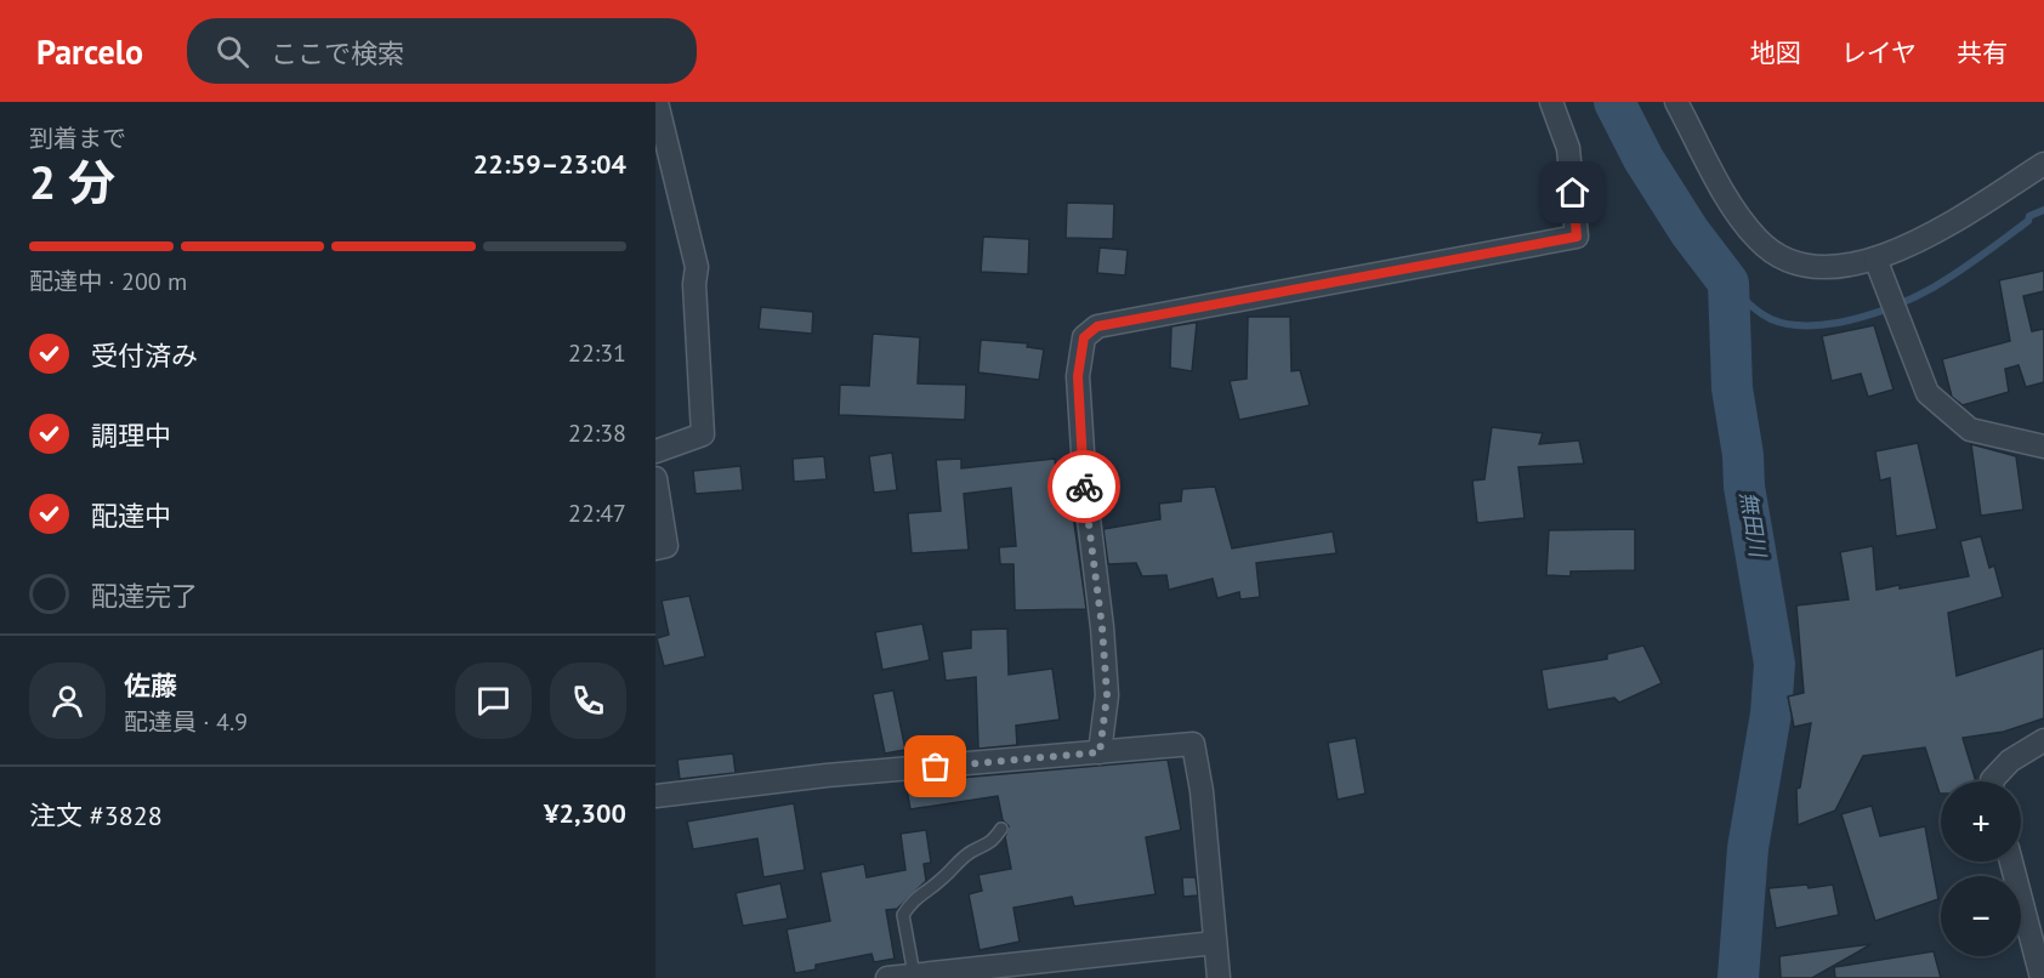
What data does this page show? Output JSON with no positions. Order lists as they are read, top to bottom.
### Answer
{
  "water": ["無田川"],
  "page": {
    "header": "Parcelo",
    "search": "ここで検索",
    "nav": ["地図", "レイヤ", "共有"],
    "heading": ["2 分", "到着まで", "22:59–23:04"],
    "panel": [
      "佐藤",
      "配達員 · 4.9",
      "注文 #3828",
      "¥2,300"
    ],
    "bar": "配達中 · 200 m",
    "list": [
      ["受付済み", "22:31"],
      ["調理中", "22:38"],
      ["配達中", "22:47"],
      "配達完了"
    ],
    "map_buttons": ["+", "−"]
  }
}
